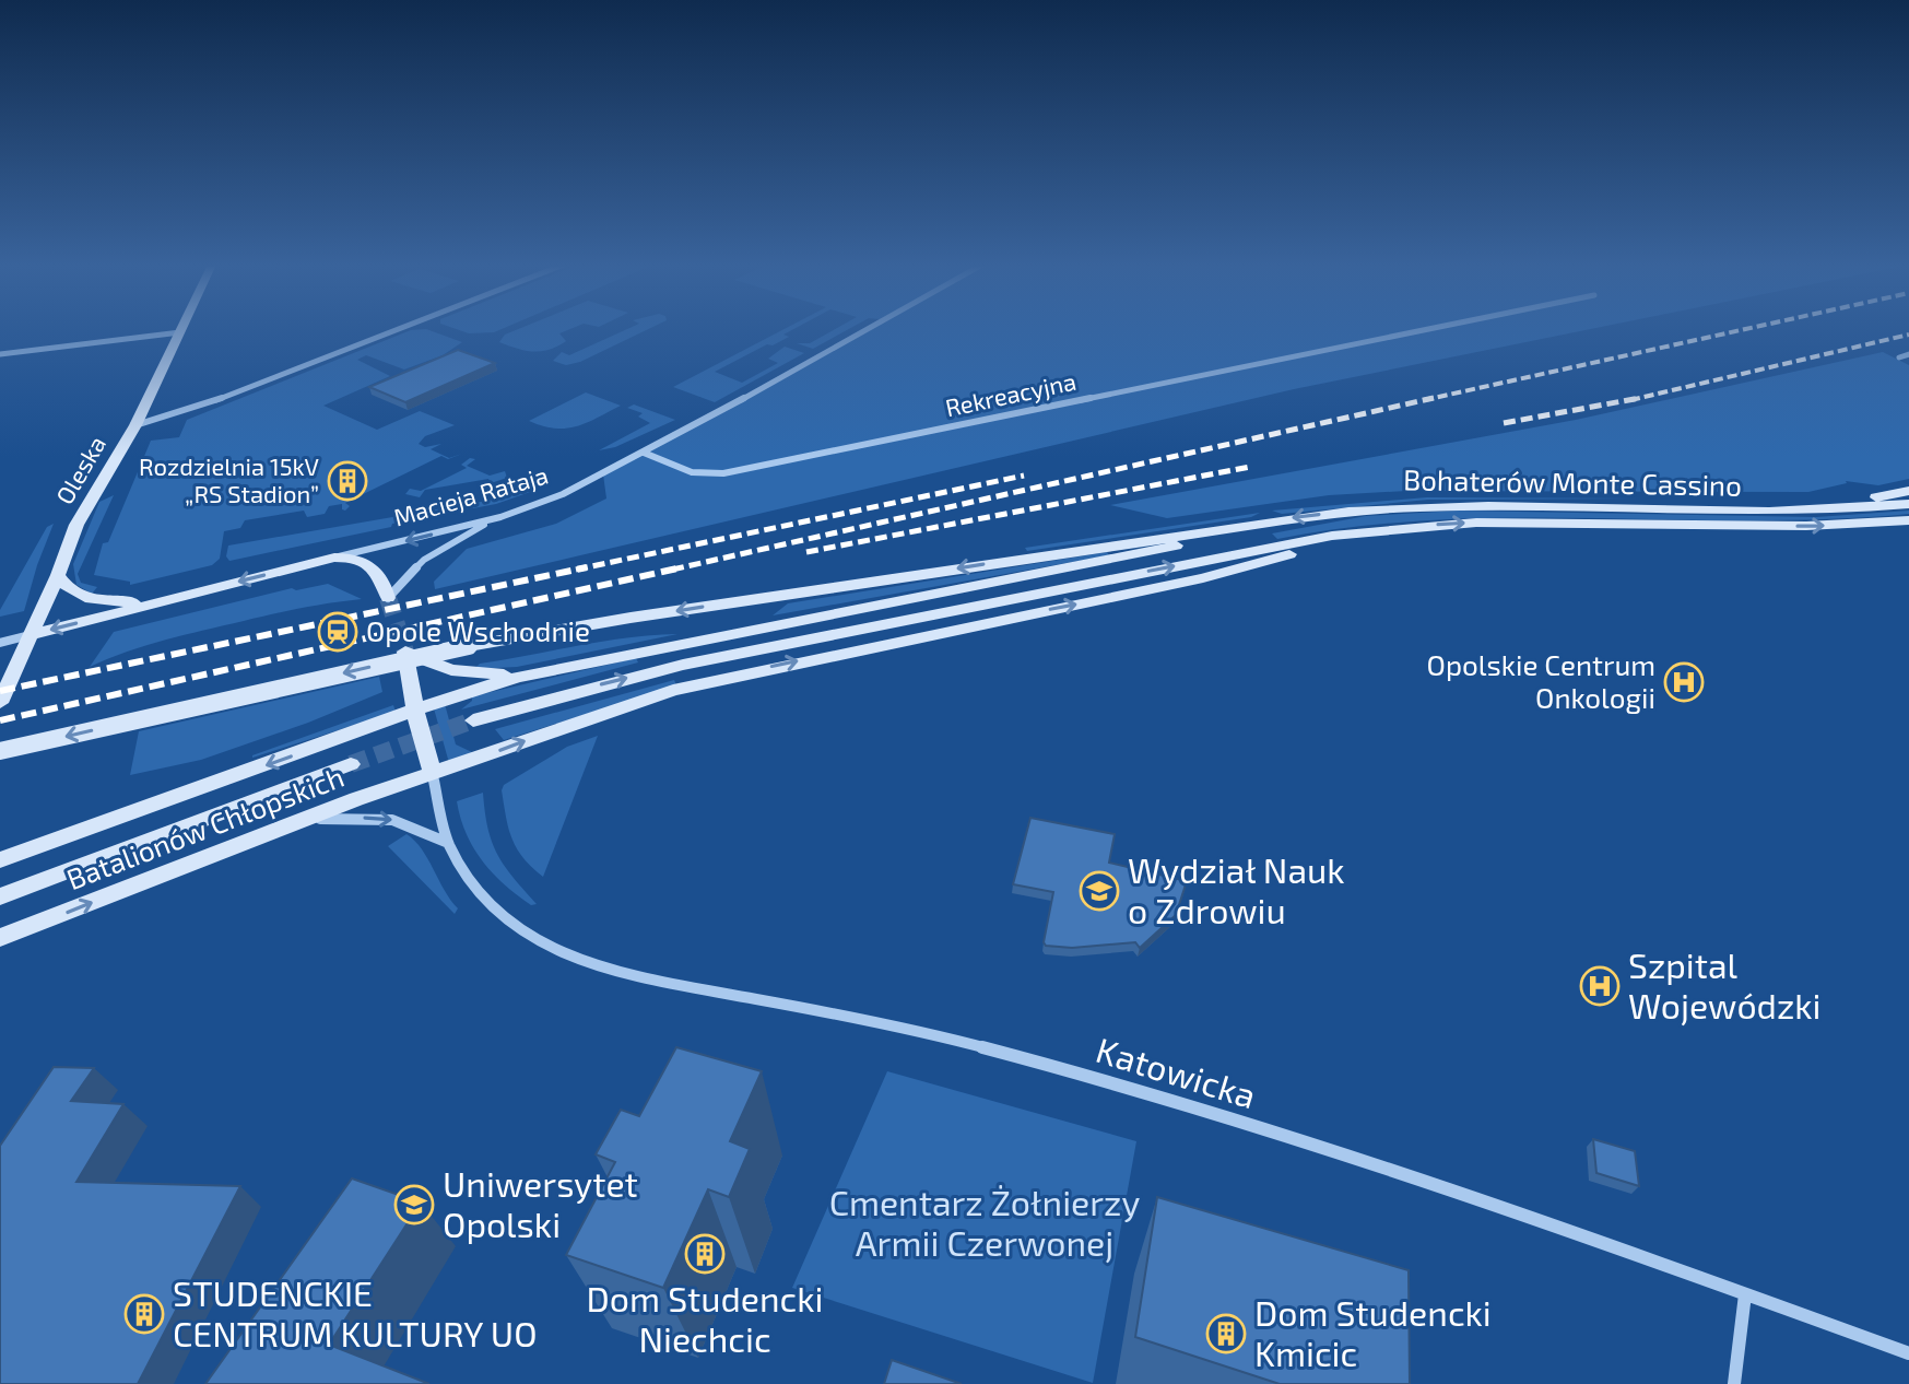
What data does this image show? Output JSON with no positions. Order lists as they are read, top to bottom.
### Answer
{
  "streets": {
    "main road": [
      "Oleska",
      "Bohaterów Monte Cassino",
      "Macieja Rataja",
      "Batalionów Chłopskich"
    ],
    "street": ["Rekreacyjna", "Katowicka"]
  },
  "crossings": [
    ["Rekreacyjna", "Macieja Rataja"],
    ["Oleska", "Macieja Rataja"],
    ["Bohaterów Monte Cassino", "Batalionów Chłopskich"]
  ],
  "one_way": ["Macieja Rataja"],
  "parks": ["Cmentarz Żołnierzy Armii Czerwonej"],
  "places": {
    "building": [
      "Rozdzielnia 15kV „RS Stadion”",
      "Dom Studencki Niechcic",
      "STUDENCKIE CENTRUM KULTURY UO",
      "Dom Studencki Kmicic"
    ],
    "station": ["Opole Wschodnie"],
    "hospital": ["Opolskie Centrum Onkologii", "Szpital Wojewódzki"],
    "school or university": ["Wydział Nauk o Zdrowiu", "Uniwersytet Opolski"]
  }
}
